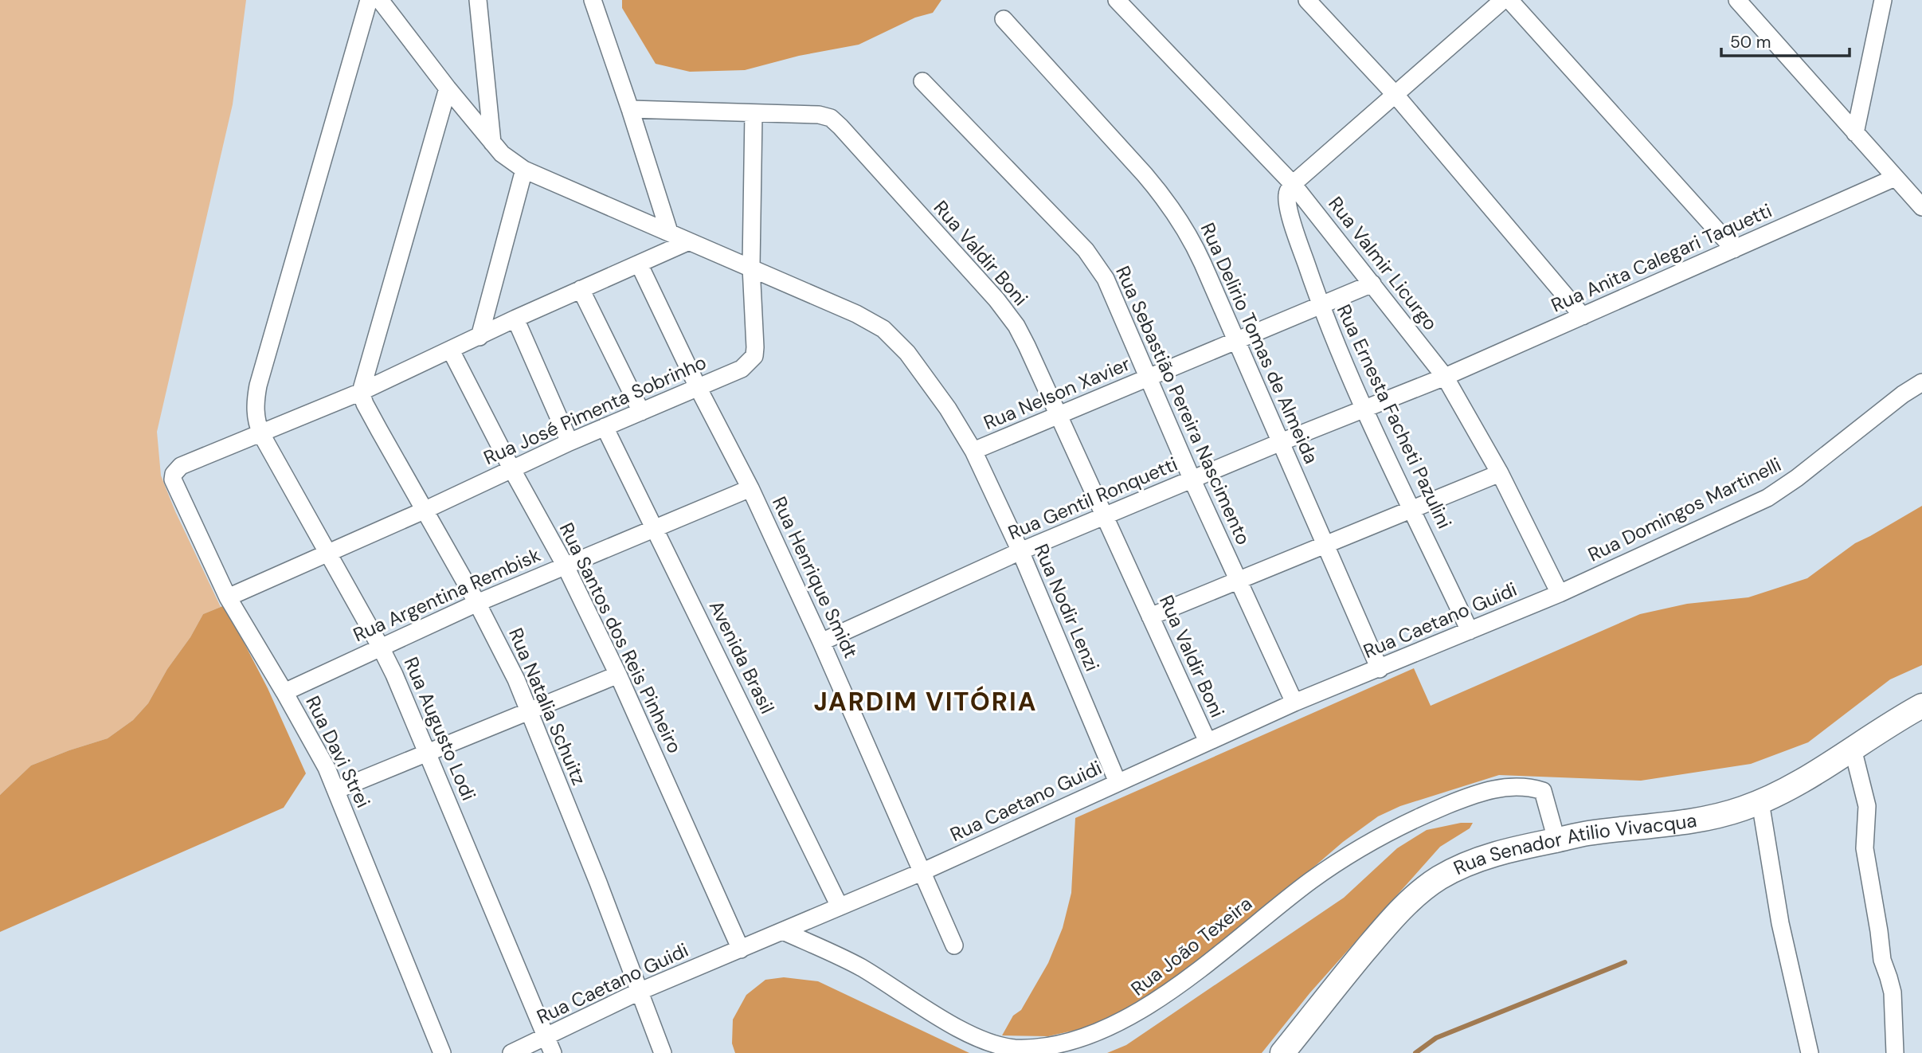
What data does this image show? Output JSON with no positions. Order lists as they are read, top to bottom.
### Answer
{
  "streets": {
    "street": [
      "Rua Valdir Boni",
      "Rua Anita Calegari Taquetti",
      "Rua Valmir Licurgo",
      "Rua Delirio Tomas de Almeida",
      "Rua Nelson Xavier",
      "Rua Sebastião Pereira Nascimento",
      "Rua José Pimenta Sobrinho",
      "Rua Ernesta Facheti Pazulini",
      "Rua Gentil Ronquetti",
      "Rua Domingos Martinelli",
      "Rua Henrique Smidt",
      "Rua Argentina Rembisk",
      "Rua Nodir Lenzi",
      "Rua Caetano Guidi",
      "Rua Santos dos Reis Pinheiro",
      "Avenida Brasil",
      "Rua Natalia Schuitz",
      "Rua Augusto Lodi",
      "Rua Davi Strei",
      "Rua Senador Atilio Vivacqua",
      "Rua João Texeira"
    ]
  },
  "crossings": [
    ["Rua Valdir Boni", "Rua Nelson Xavier"],
    ["Rua Valdir Boni", "Rua José Pimenta Sobrinho"],
    ["Rua Valdir Boni", "Rua Gentil Ronquetti"],
    ["Rua Valdir Boni", "Rua Caetano Guidi"],
    ["Rua Anita Calegari Taquetti", "Rua Valmir Licurgo"],
    ["Rua Anita Calegari Taquetti", "Rua Gentil Ronquetti"],
    ["Rua Valmir Licurgo", "Rua Nelson Xavier"],
    ["Rua Valmir Licurgo", "Rua Ernesta Facheti Pazulini"],
    ["Rua Valmir Licurgo", "Rua Gentil Ronquetti"],
    ["Rua Valmir Licurgo", "Rua Domingos Martinelli"],
    ["Rua Valmir Licurgo", "Rua Caetano Guidi"],
    ["Rua Delirio Tomas de Almeida", "Rua Nelson Xavier"],
    ["Rua Delirio Tomas de Almeida", "Rua Gentil Ronquetti"],
    ["Rua Delirio Tomas de Almeida", "Rua Caetano Guidi"],
    ["Rua Nelson Xavier", "Rua Sebastião Pereira Nascimento"],
    ["Rua Nelson Xavier", "Rua Ernesta Facheti Pazulini"],
    ["Rua Nelson Xavier", "Rua Nodir Lenzi"],
    ["Rua Sebastião Pereira Nascimento", "Rua Gentil Ronquetti"],
    ["Rua Sebastião Pereira Nascimento", "Rua Caetano Guidi"],
    ["Rua José Pimenta Sobrinho", "Rua Henrique Smidt"],
    ["Rua José Pimenta Sobrinho", "Rua Nodir Lenzi"],
    ["Rua José Pimenta Sobrinho", "Rua Santos dos Reis Pinheiro"],
    ["Rua José Pimenta Sobrinho", "Avenida Brasil"],
    ["Rua José Pimenta Sobrinho", "Rua Natalia Schuitz"],
    ["Rua José Pimenta Sobrinho", "Rua Augusto Lodi"],
    ["Rua José Pimenta Sobrinho", "Rua Davi Strei"],
    ["Rua Ernesta Facheti Pazulini", "Rua Gentil Ronquetti"],
    ["Rua Ernesta Facheti Pazulini", "Rua Caetano Guidi"],
    ["Rua Gentil Ronquetti", "Rua Henrique Smidt"],
    ["Rua Gentil Ronquetti", "Rua Nodir Lenzi"],
    ["Rua Domingos Martinelli", "Rua Caetano Guidi"],
    ["Rua Henrique Smidt", "Rua Argentina Rembisk"],
    ["Rua Henrique Smidt", "Rua Caetano Guidi"],
    ["Rua Argentina Rembisk", "Rua Santos dos Reis Pinheiro"],
    ["Rua Argentina Rembisk", "Avenida Brasil"],
    ["Rua Argentina Rembisk", "Rua Natalia Schuitz"],
    ["Rua Argentina Rembisk", "Rua Augusto Lodi"],
    ["Rua Argentina Rembisk", "Rua Davi Strei"],
    ["Rua Nodir Lenzi", "Rua Caetano Guidi"],
    ["Rua Caetano Guidi", "Rua Santos dos Reis Pinheiro"],
    ["Rua Caetano Guidi", "Avenida Brasil"],
    ["Rua Caetano Guidi", "Rua Natalia Schuitz"],
    ["Rua Caetano Guidi", "Rua Augusto Lodi"],
    ["Rua Caetano Guidi", "Rua João Texeira"],
    ["Rua Augusto Lodi", "Rua Davi Strei"],
    ["Rua Senador Atilio Vivacqua", "Rua João Texeira"]
  ],
  "districts": ["JARDIM VITÓRIA"],
  "scale_bar": "50 m"
}
